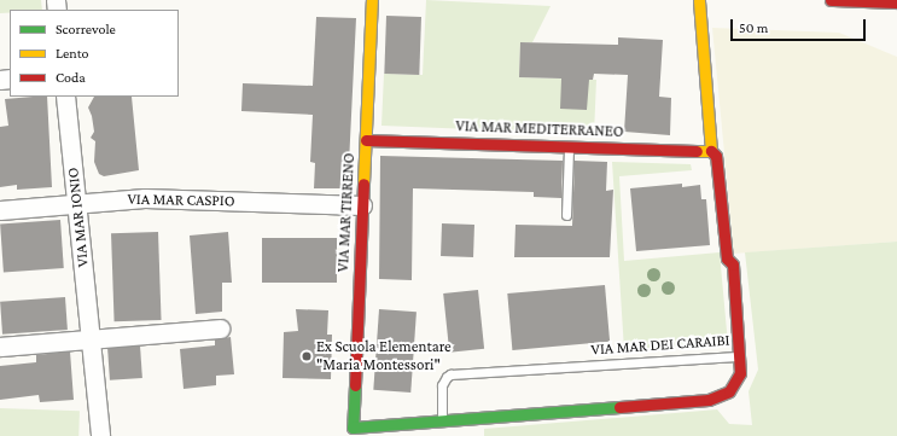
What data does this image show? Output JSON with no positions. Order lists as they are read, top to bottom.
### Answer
{
  "streets": {
    "street": [
      "VIA MAR MEDITERRANEO",
      "VIA MAR CASPIO",
      "VIA MAR TIRRENO",
      "VIA MAR IONIO",
      "VIA MAR DEI CARAIBI"
    ]
  },
  "crossings": [
    ["VIA MAR MEDITERRANEO", "VIA MAR TIRRENO"],
    ["VIA MAR CASPIO", "VIA MAR TIRRENO"],
    ["VIA MAR CASPIO", "VIA MAR IONIO"],
    ["VIA MAR TIRRENO", "VIA MAR DEI CARAIBI"]
  ],
  "places": ["Ex Scuola Elementare \"Maria Montessori\""],
  "legend": ["Scorrevole", "Lento", "Coda"],
  "scale_bar": "50 m"
}
